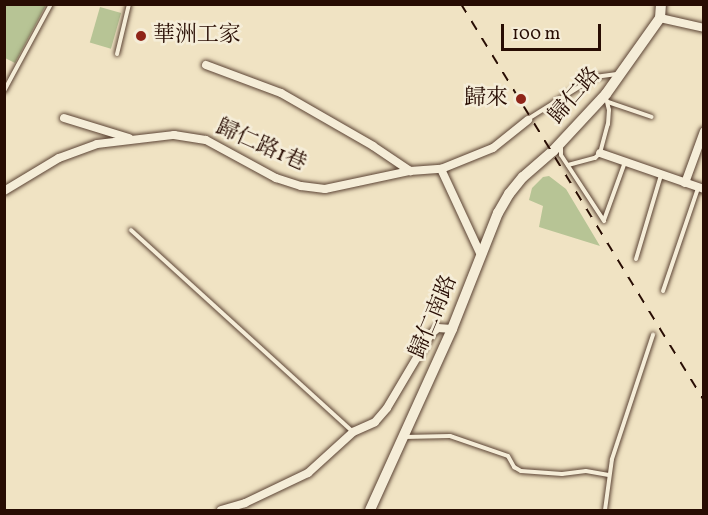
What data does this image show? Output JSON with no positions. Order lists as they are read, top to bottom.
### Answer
{
  "streets": {
    "street": ["歸仁路", "歸仁路1巷", "歸仁南路"]
  },
  "crossings": [
    ["歸仁路", "歸仁路1巷"],
    ["歸仁路", "歸仁南路"]
  ],
  "places": ["華洲工家", "歸來"],
  "scale_bar": "100 m"
}
